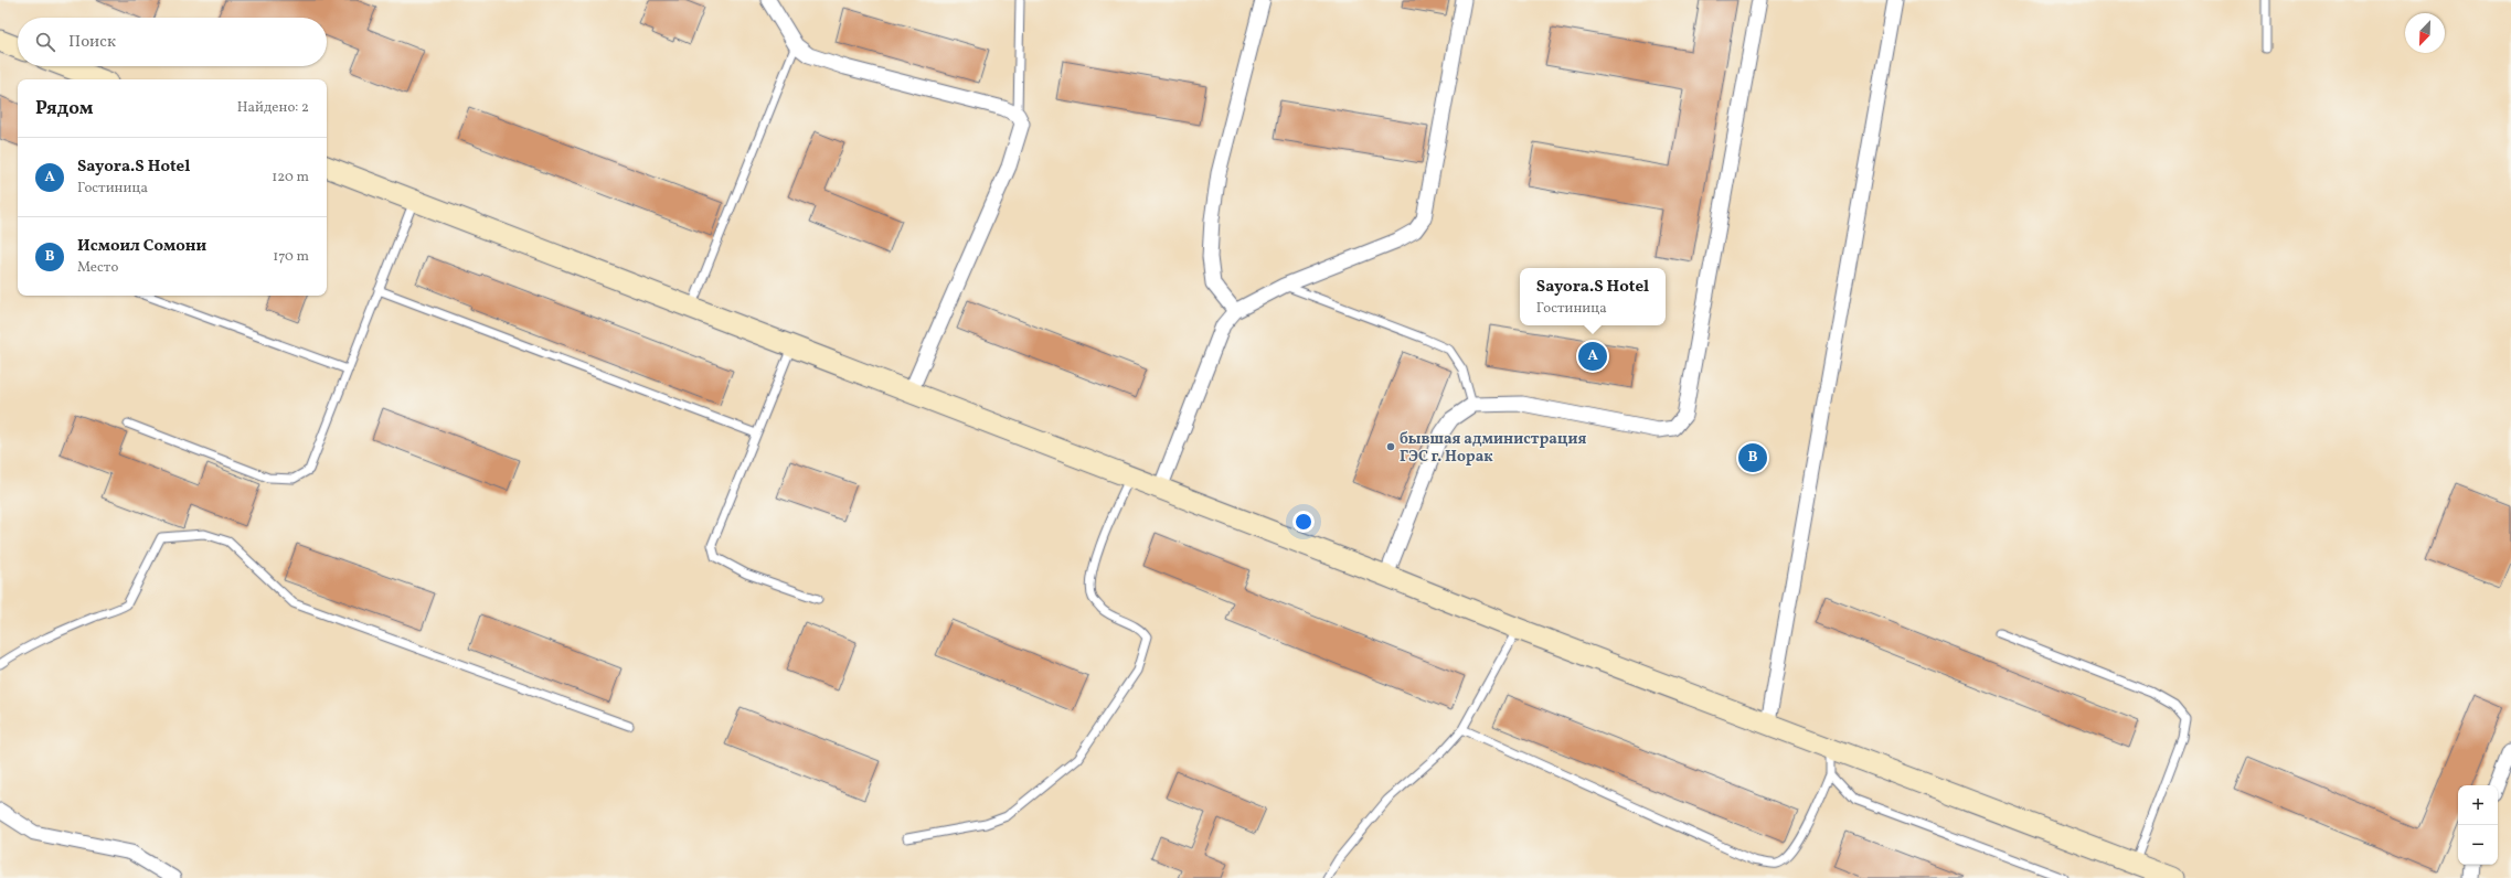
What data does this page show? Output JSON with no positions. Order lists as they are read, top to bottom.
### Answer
{
  "places": ["бывшая администрация ГЭС г. Норак"],
  "north": "bottom left",
  "page": {
    "search": "Поиск",
    "heading": ["Рядом", "Найдено: 2"],
    "list": [
      {
        "mark": "A",
        "name": "Sayora.S Hotel",
        "note": "Гостиница",
        "value": "120 m"
      },
      {
        "mark": "B",
        "name": "Исмоил Сомони",
        "note": "Место",
        "value": "170 m"
      }
    ],
    "popup": ["Sayora.S Hotel", "Гостиница"],
    "pins": ["A", "B"],
    "map_buttons": ["+", "−"]
  }
}
